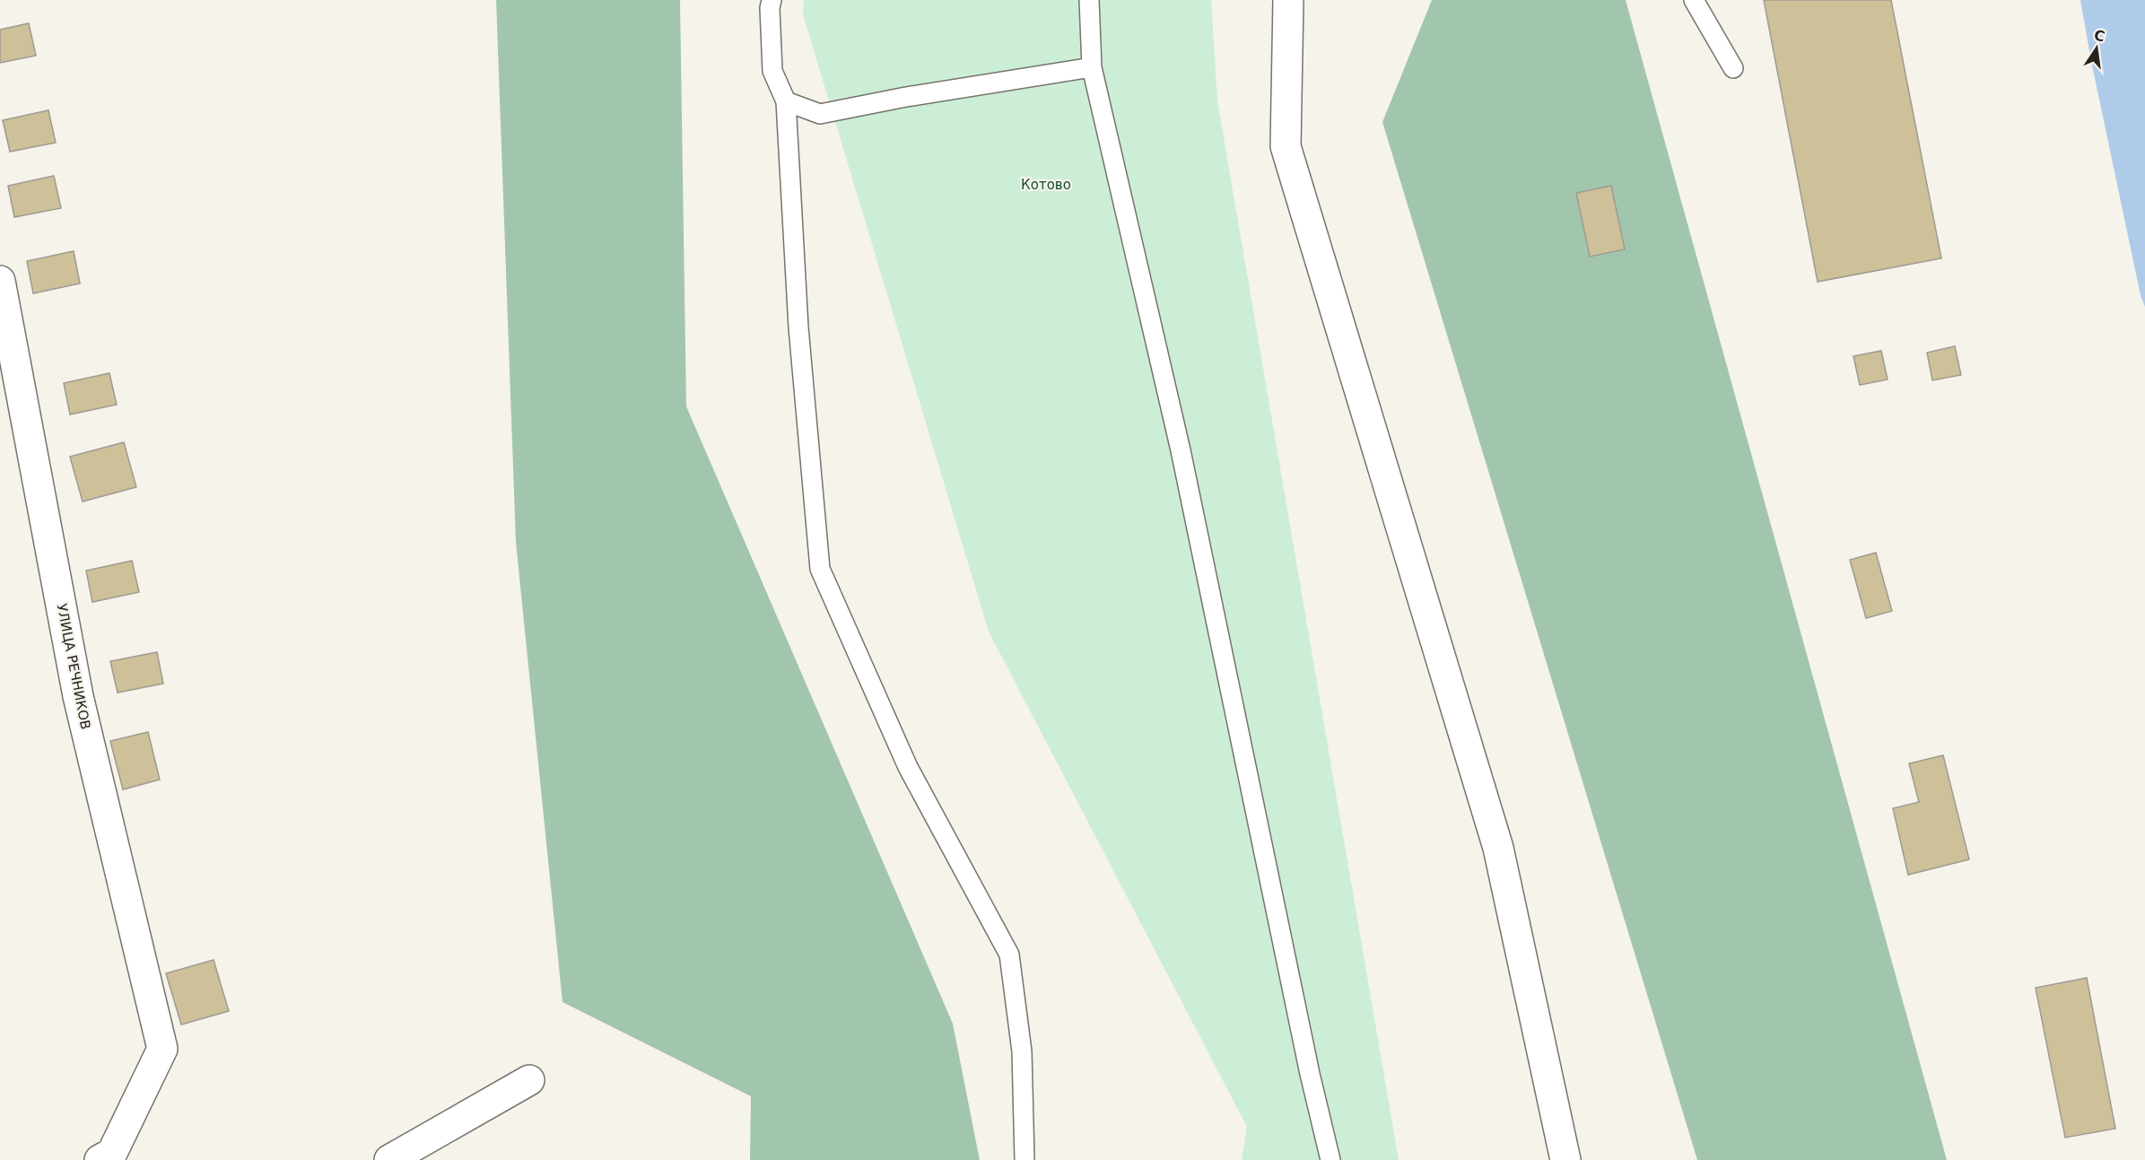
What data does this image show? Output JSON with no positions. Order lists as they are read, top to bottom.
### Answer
{
  "streets": {
    "street": ["УЛИЦА РЕЧНИКОВ"]
  },
  "parks": ["Котово"],
  "north": "top"
}
